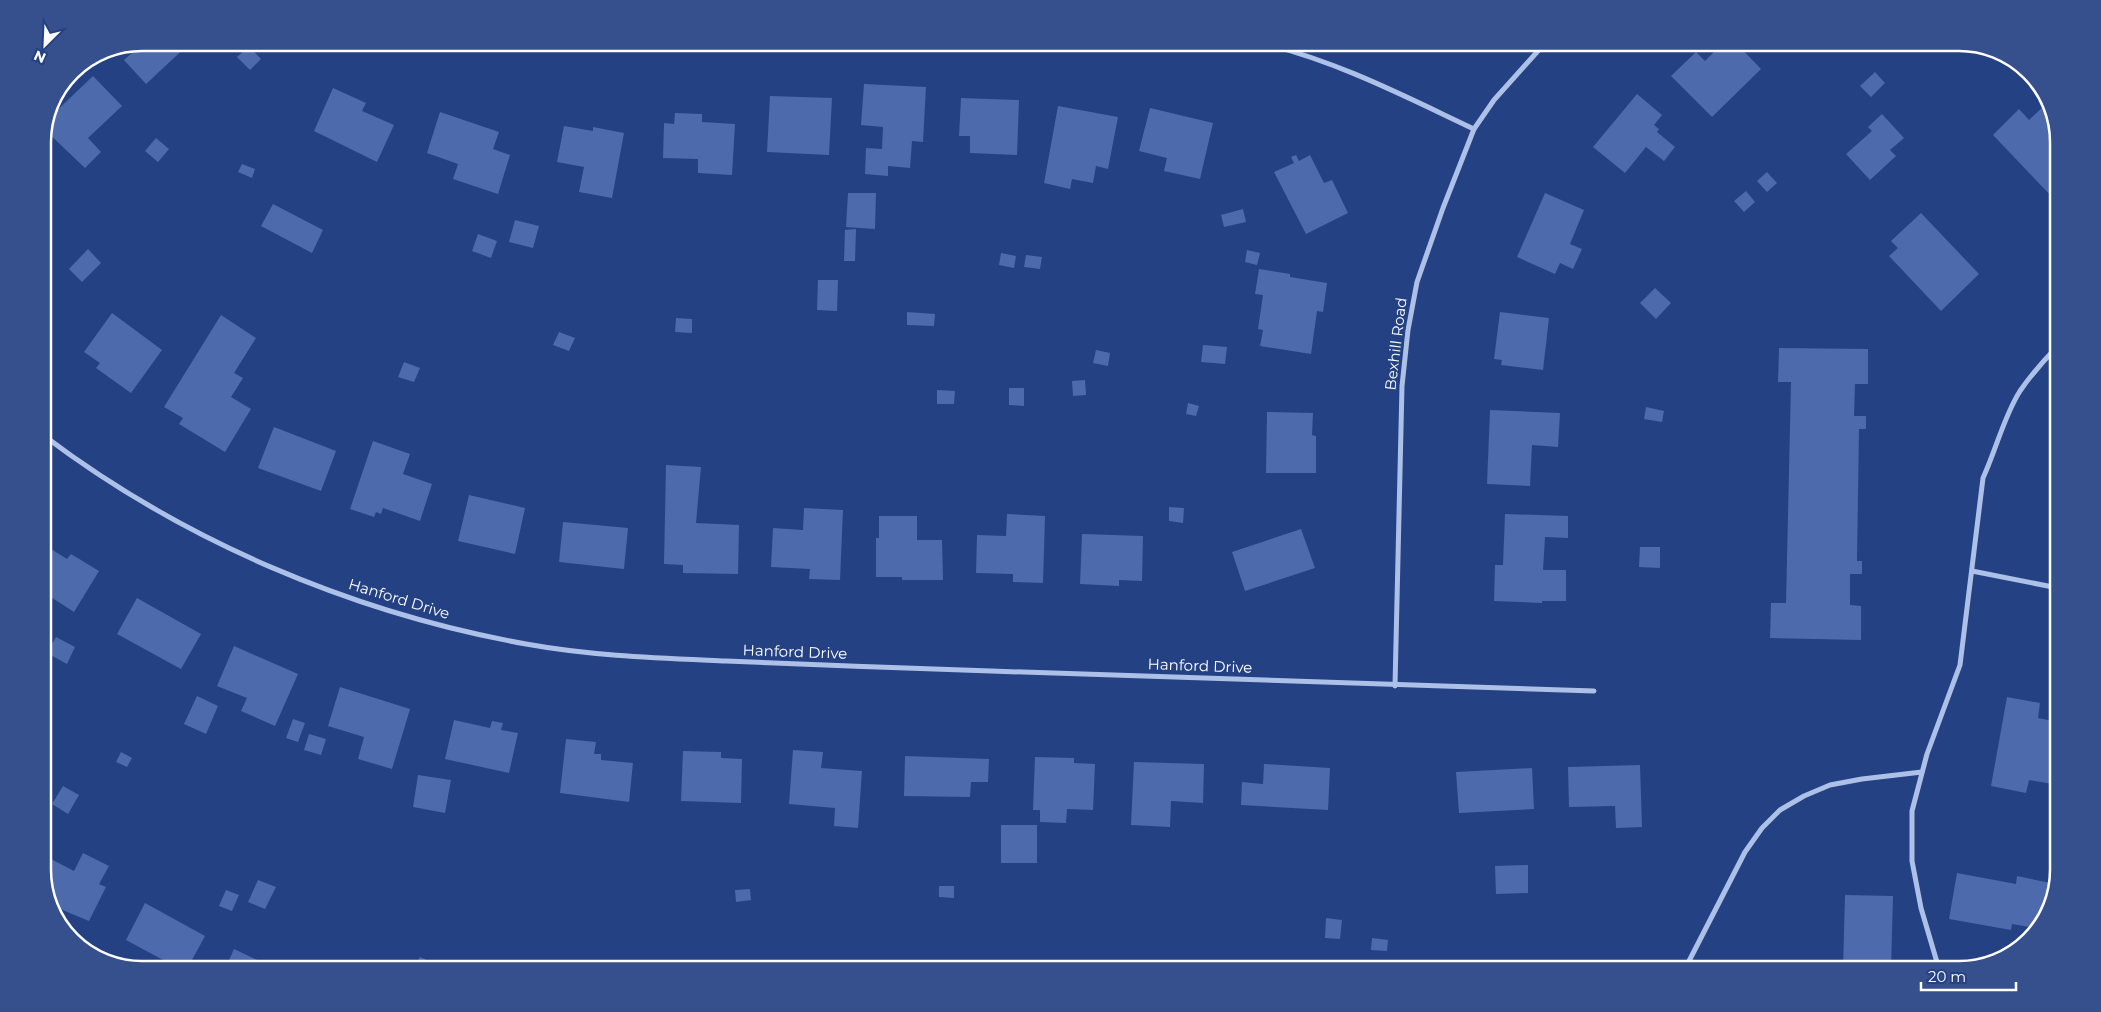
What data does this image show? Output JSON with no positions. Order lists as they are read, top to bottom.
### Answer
{
  "streets": {
    "street": ["Bexhill Road", "Hanford Drive"]
  },
  "crossings": [
    ["Bexhill Road", "Hanford Drive"]
  ],
  "scale_bar": "20 m",
  "north": "bottom left"
}
